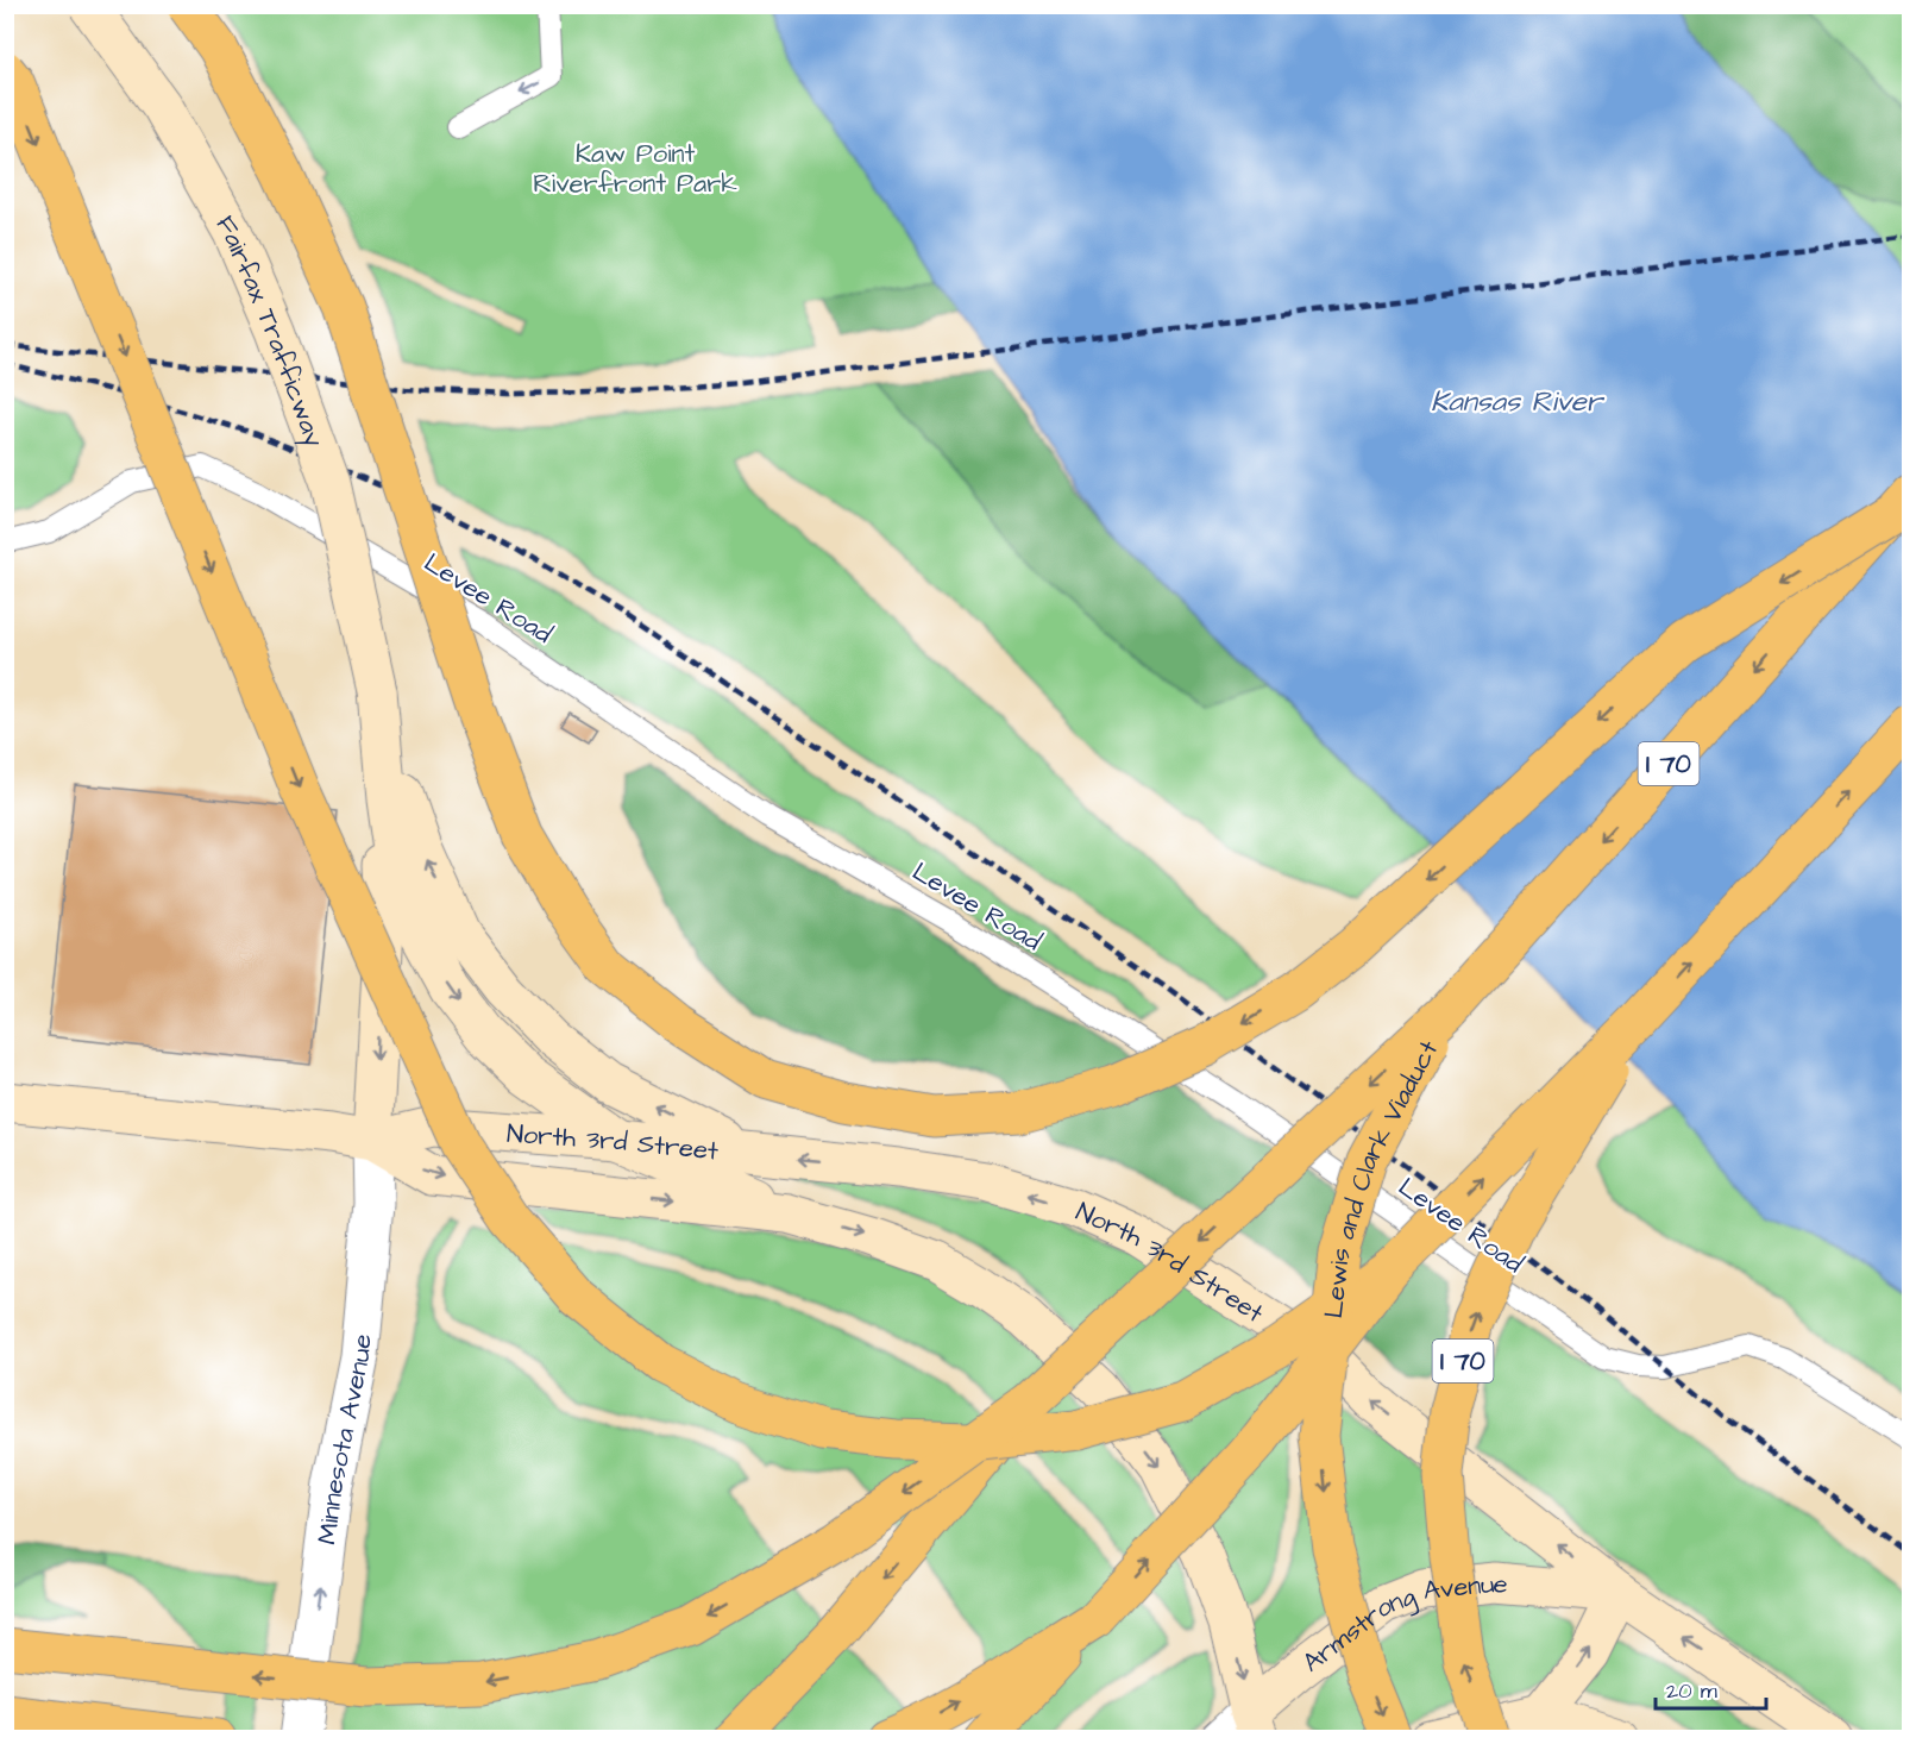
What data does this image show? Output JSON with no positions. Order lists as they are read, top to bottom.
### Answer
{
  "streets": {
    "highway": ["I 70", "Lewis and Clark Viaduct"],
    "main road": ["Fairfax Trafficway", "North 3rd Street", "Armstrong Avenue"],
    "street": ["Minnesota Avenue"],
    "lane": ["Levee Road"]
  },
  "crossings": [
    ["North 3rd Street", "Minnesota Avenue"],
    ["North 3rd Street", "Armstrong Avenue"]
  ],
  "one_way": ["Minnesota Avenue"],
  "water": ["Kansas River"],
  "parks": ["Kaw Point Riverfront Park"],
  "scale_bar": "20 m"
}
